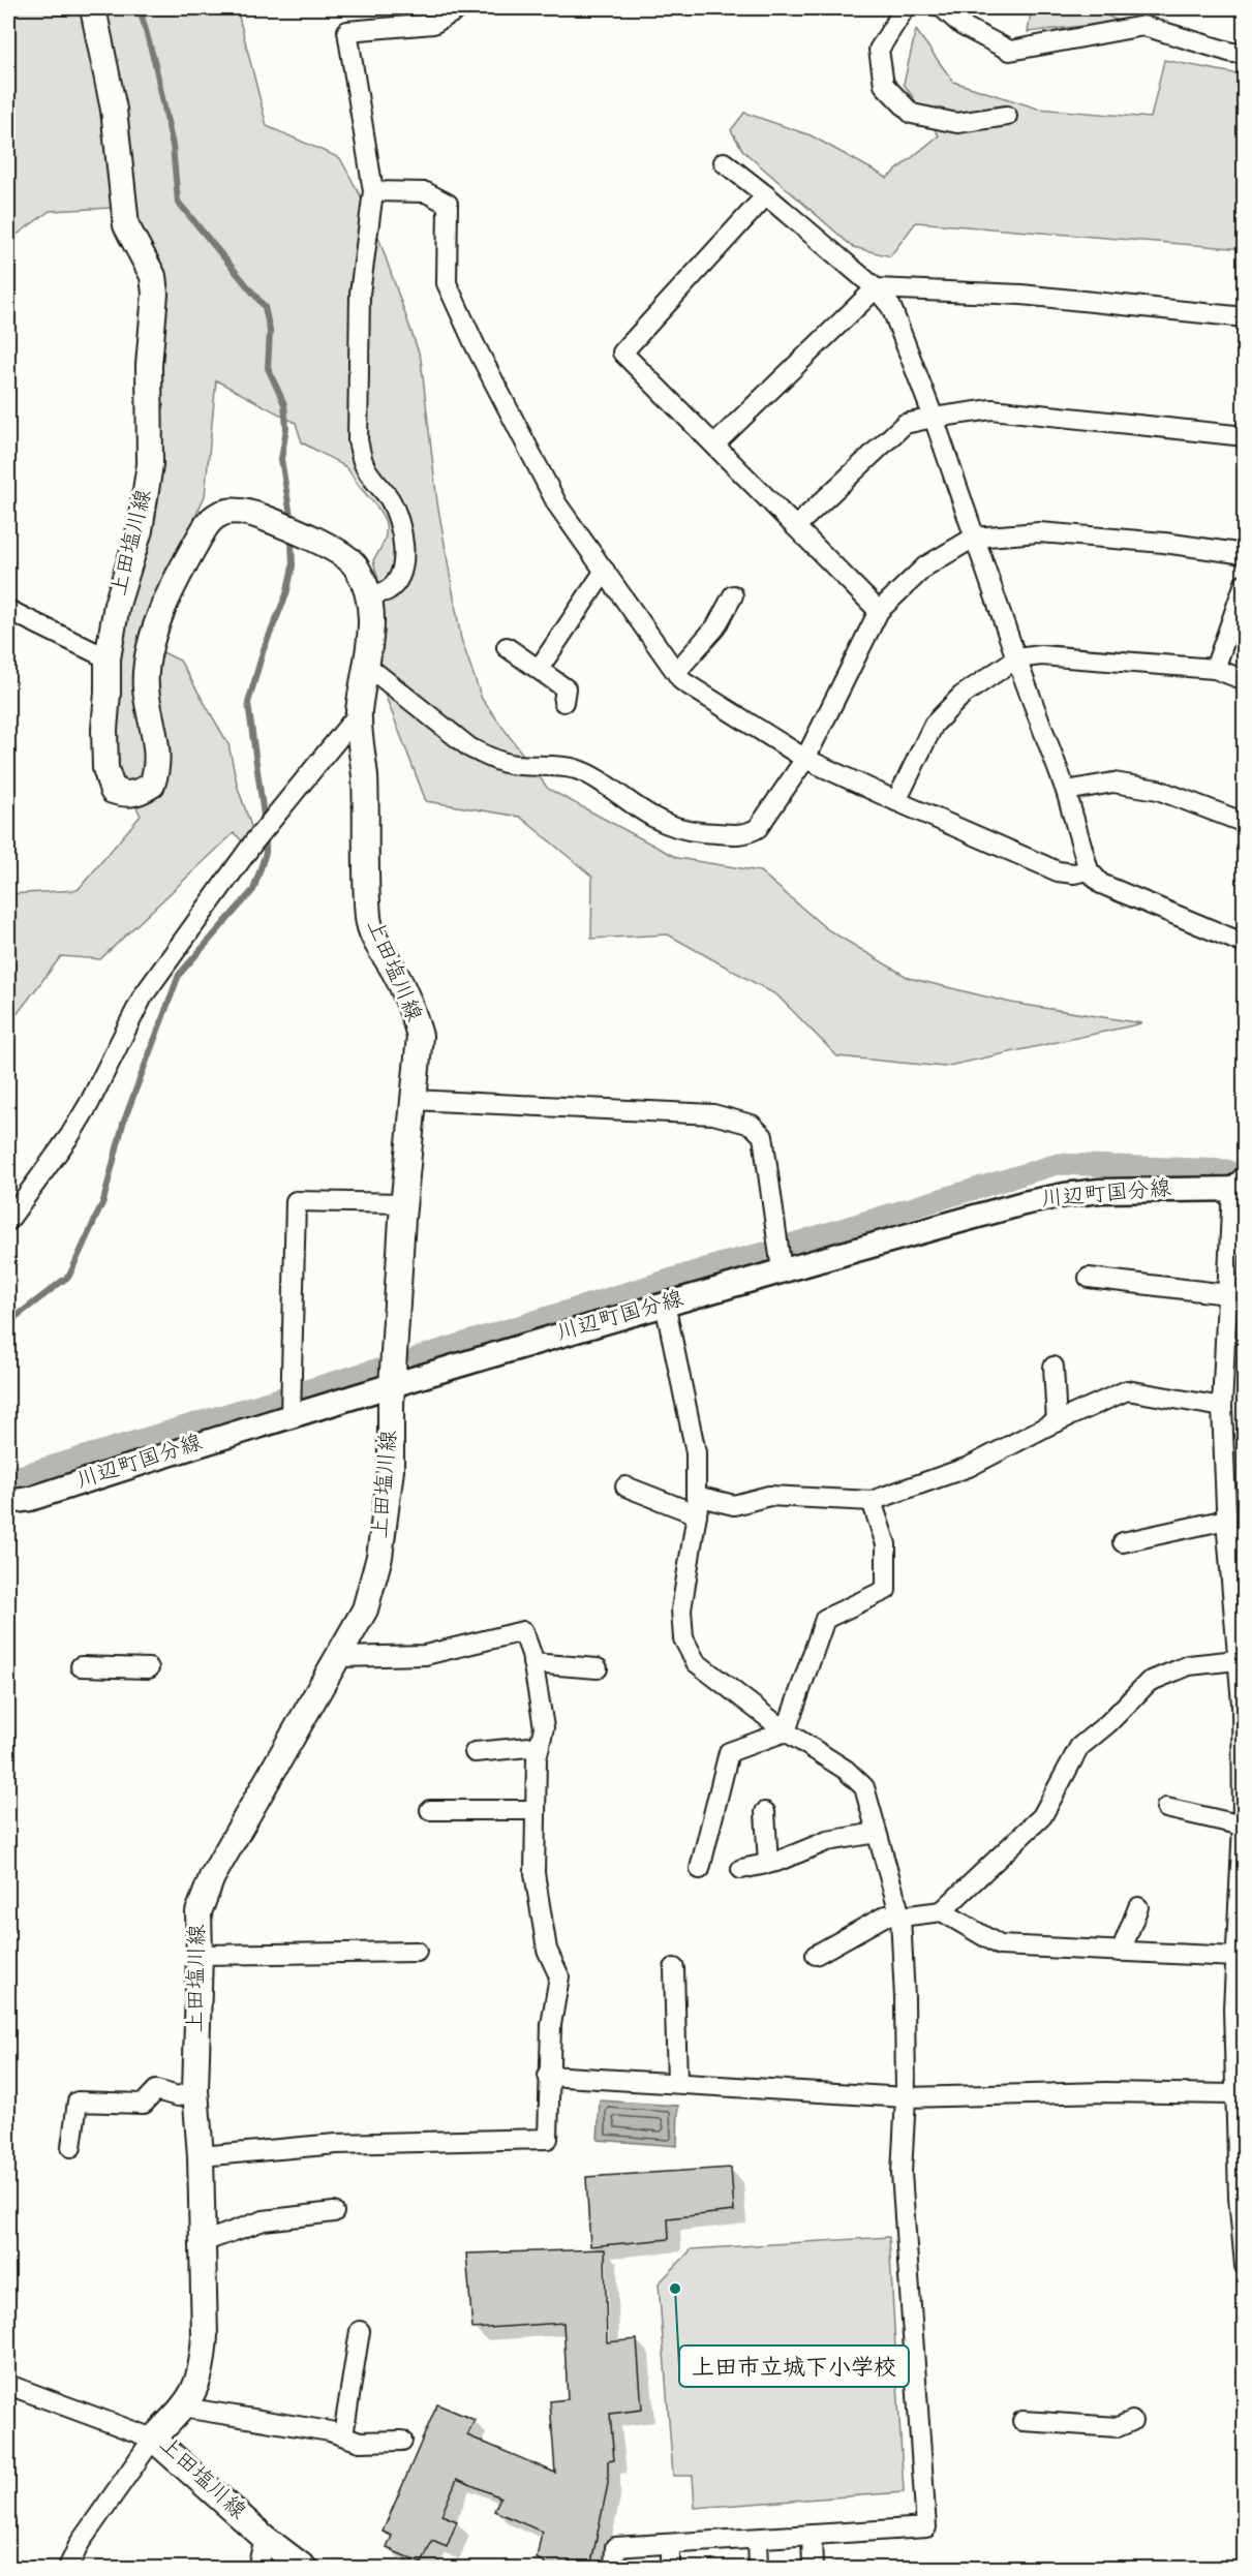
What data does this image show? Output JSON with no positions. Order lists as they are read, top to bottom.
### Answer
{
  "streets": {
    "main road": ["上田塩川線"],
    "street": ["川辺町国分線"]
  },
  "crossings": [
    ["上田塩川線", "川辺町国分線"]
  ],
  "places": ["上田市立城下小学校"]
}
